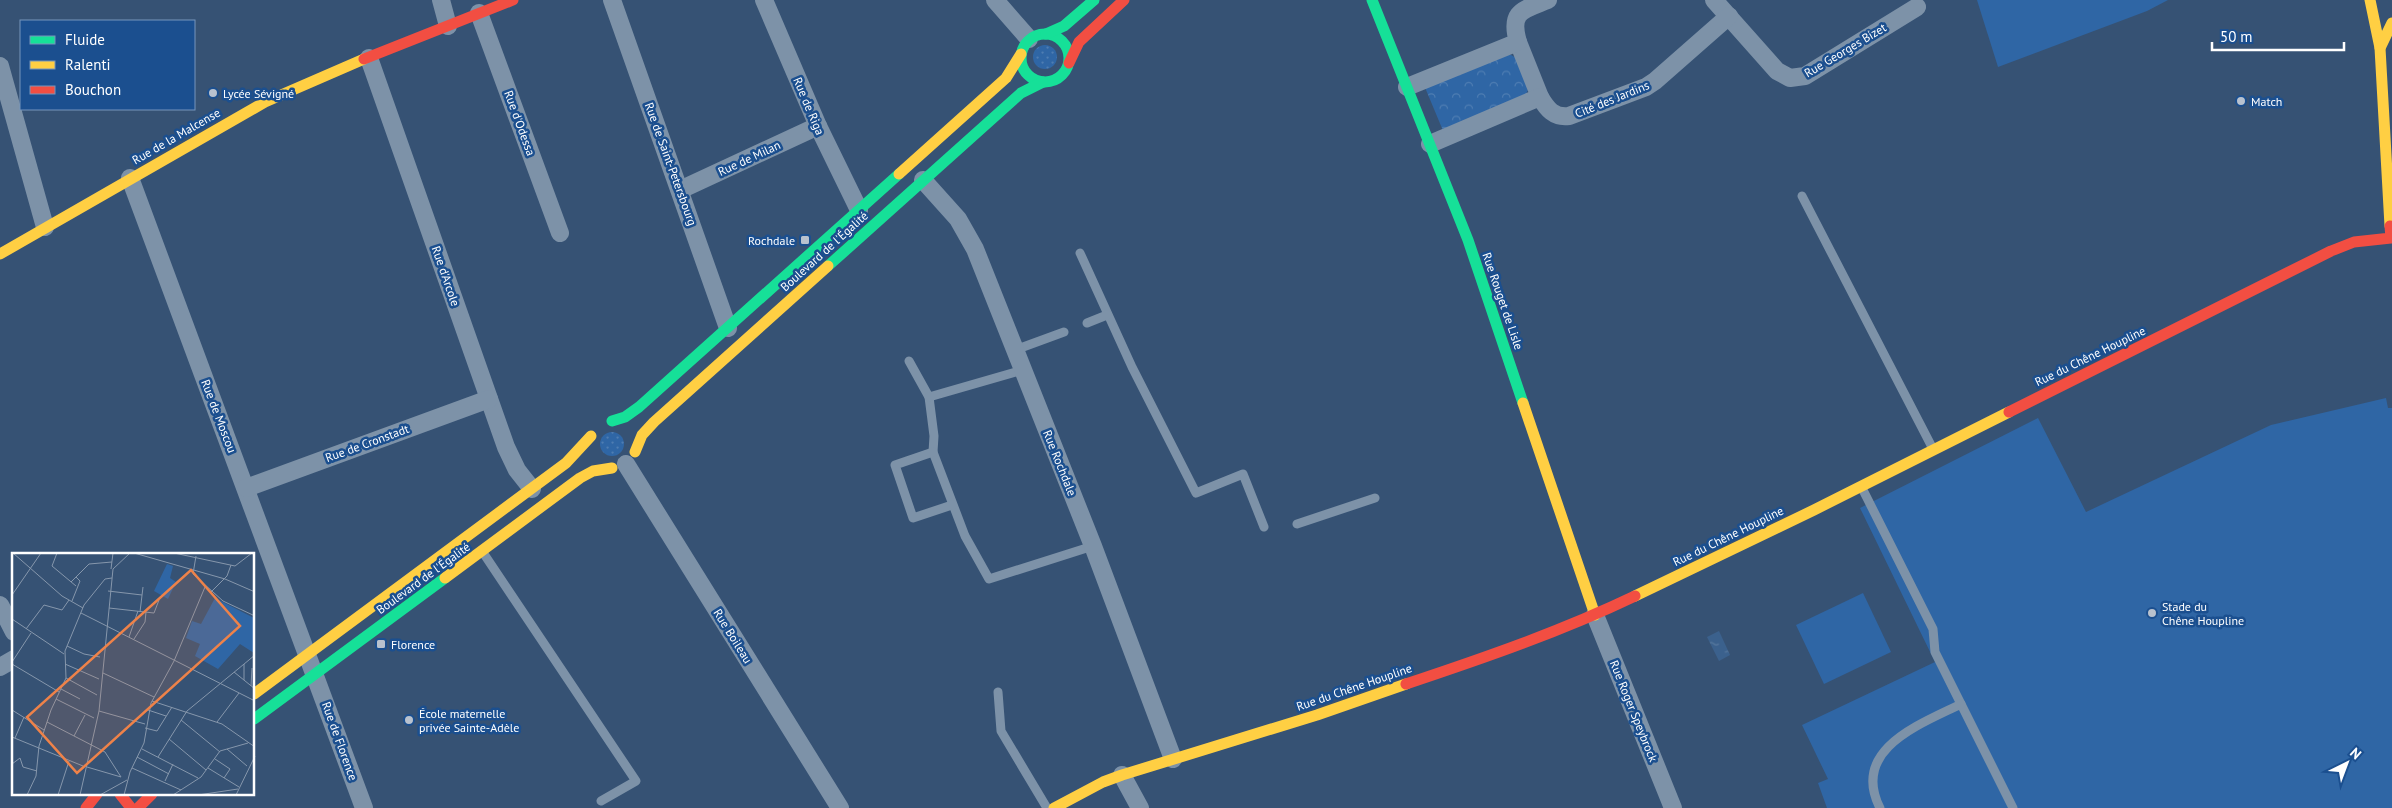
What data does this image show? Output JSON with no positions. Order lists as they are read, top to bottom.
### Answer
{
  "streets": {
    "street": [
      "Rue Georges Bizet",
      "Cité des Jardins",
      "Rue de Riga",
      "Rue d'Odessa",
      "Rue de la Malcense",
      "Rue de Milan",
      "Rue de Saint-Petersbourg",
      "Boulevard de l'Égalité",
      "Rue d'Arcole",
      "Rue Rouget de Lisle",
      "Rue du Chêne Houpline",
      "Rue de Moscou",
      "Rue de Cronstadt",
      "Rue Rochdale",
      "Rue Boileau",
      "Rue Roger Speybrock",
      "Rue de Florence"
    ]
  },
  "crossings": [
    ["Rue Georges Bizet", "Cité des Jardins"],
    ["Rue de Riga", "Rue de Milan"],
    ["Rue de Riga", "Boulevard de l'Égalité"],
    ["Rue d'Odessa", "Rue de la Malcense"],
    ["Rue de la Malcense", "Rue d'Arcole"],
    ["Rue de la Malcense", "Rue de Moscou"],
    ["Rue de Milan", "Rue de Saint-Petersbourg"],
    ["Rue de Saint-Petersbourg", "Boulevard de l'Égalité"],
    ["Boulevard de l'Égalité", "Rue d'Arcole"],
    ["Boulevard de l'Égalité", "Rue de Moscou"],
    ["Boulevard de l'Égalité", "Rue Rochdale"],
    ["Boulevard de l'Égalité", "Rue Boileau"],
    ["Boulevard de l'Égalité", "Rue de Florence"],
    ["Rue d'Arcole", "Rue de Cronstadt"],
    ["Rue Rouget de Lisle", "Rue du Chêne Houpline"],
    ["Rue Rouget de Lisle", "Rue Roger Speybrock"],
    ["Rue du Chêne Houpline", "Rue Rochdale"],
    ["Rue du Chêne Houpline", "Rue Roger Speybrock"],
    ["Rue de Moscou", "Rue de Cronstadt"],
    ["Rue de Moscou", "Rue de Florence"]
  ],
  "places": {
    "other": [
      "Lycée Sévigné",
      "Match",
      "Stade du Chêne Houpline",
      "École maternelle privée Sainte-Adèle"
    ],
    "transit": ["Rochdale", "Florence"]
  },
  "legend": ["Fluide", "Ralenti", "Bouchon"],
  "scale_bar": "50 m",
  "north": "top right"
}
